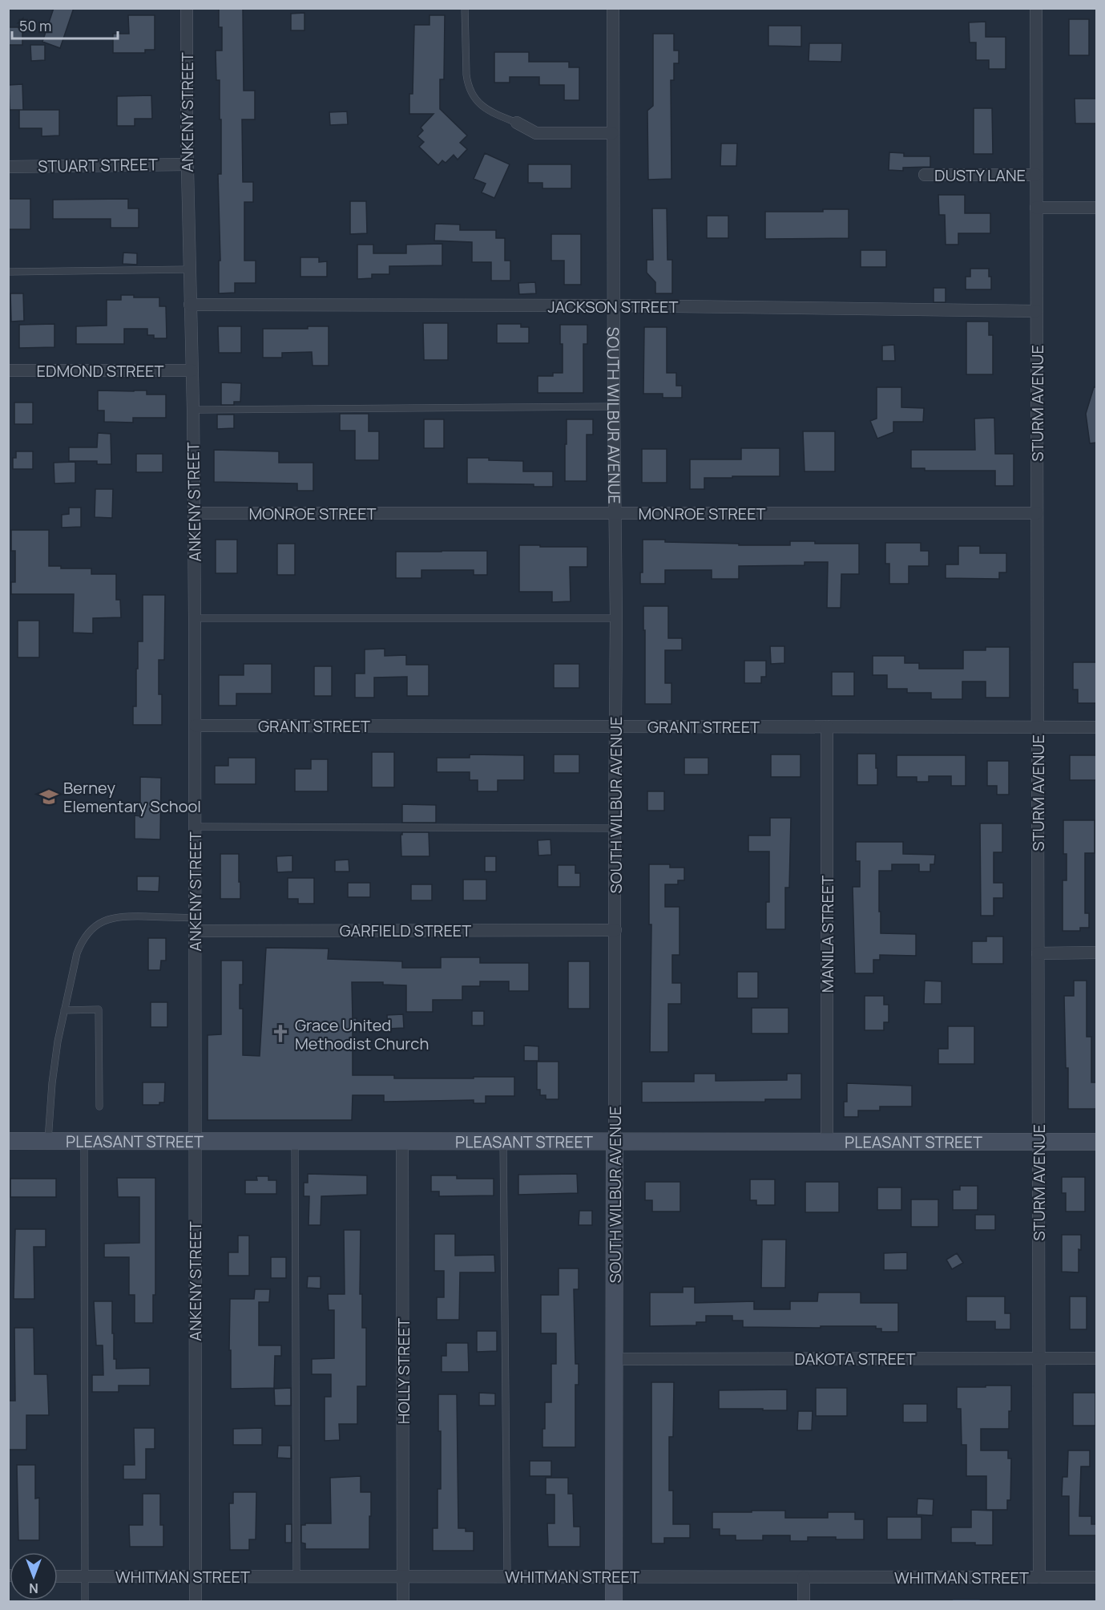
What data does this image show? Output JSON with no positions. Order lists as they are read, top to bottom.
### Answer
{
  "streets": {
    "main road": ["SOUTH WILBUR AVENUE", "PLEASANT STREET"],
    "street": [
      "ANKENY STREET",
      "STUART STREET",
      "DUSTY LANE",
      "JACKSON STREET",
      "EDMOND STREET",
      "STURM AVENUE",
      "MONROE STREET",
      "GRANT STREET",
      "GARFIELD STREET",
      "MANILA STREET",
      "DAKOTA STREET",
      "HOLLY STREET",
      "WHITMAN STREET"
    ]
  },
  "crossings": [
    ["ANKENY STREET", "STUART STREET"],
    ["ANKENY STREET", "JACKSON STREET"],
    ["ANKENY STREET", "EDMOND STREET"],
    ["ANKENY STREET", "MONROE STREET"],
    ["ANKENY STREET", "GRANT STREET"],
    ["ANKENY STREET", "GARFIELD STREET"],
    ["ANKENY STREET", "PLEASANT STREET"],
    ["ANKENY STREET", "WHITMAN STREET"],
    ["DUSTY LANE", "STURM AVENUE"],
    ["JACKSON STREET", "STURM AVENUE"],
    ["JACKSON STREET", "SOUTH WILBUR AVENUE"],
    ["STURM AVENUE", "MONROE STREET"],
    ["STURM AVENUE", "GRANT STREET"],
    ["STURM AVENUE", "PLEASANT STREET"],
    ["STURM AVENUE", "DAKOTA STREET"],
    ["STURM AVENUE", "WHITMAN STREET"],
    ["SOUTH WILBUR AVENUE", "MONROE STREET"],
    ["SOUTH WILBUR AVENUE", "GRANT STREET"],
    ["SOUTH WILBUR AVENUE", "GARFIELD STREET"],
    ["SOUTH WILBUR AVENUE", "PLEASANT STREET"],
    ["SOUTH WILBUR AVENUE", "DAKOTA STREET"],
    ["SOUTH WILBUR AVENUE", "WHITMAN STREET"],
    ["GRANT STREET", "MANILA STREET"],
    ["MANILA STREET", "PLEASANT STREET"],
    ["PLEASANT STREET", "HOLLY STREET"],
    ["HOLLY STREET", "WHITMAN STREET"]
  ],
  "places": {
    "school or university": ["Berney Elementary School"],
    "church": ["Grace United Methodist Church"]
  },
  "scale_bar": "50 m",
  "north": "bottom"
}
